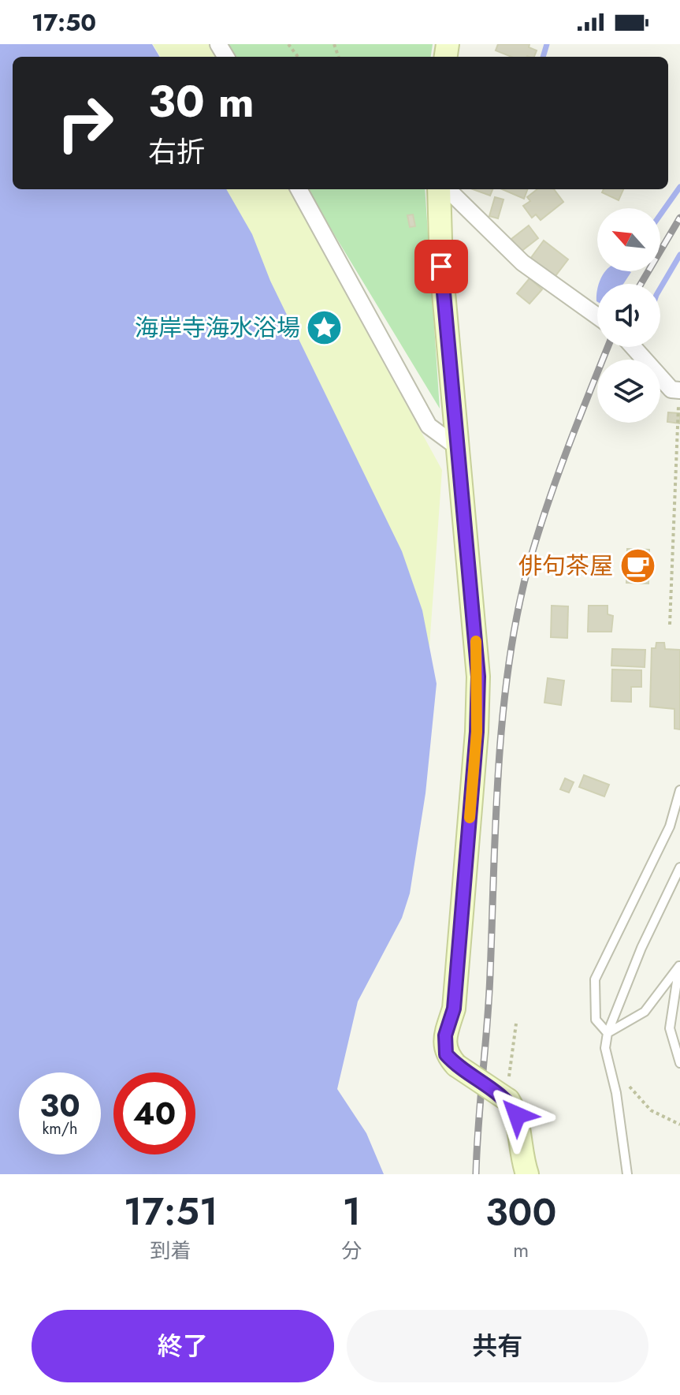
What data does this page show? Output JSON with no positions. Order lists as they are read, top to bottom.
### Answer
{
  "places": {
    "place": ["海岸寺海水浴場"],
    "cafe": ["俳句茶屋"]
  },
  "north": "top left",
  "page": {
    "status": "17:50",
    "turn": ["30 m", "右折"],
    "speed": "30 km/h",
    "limit": "40",
    "eta": [
      "17:51",
      "到着",
      "1",
      "分",
      "300",
      "m"
    ],
    "buttons": ["終了", "共有"]
  }
}
